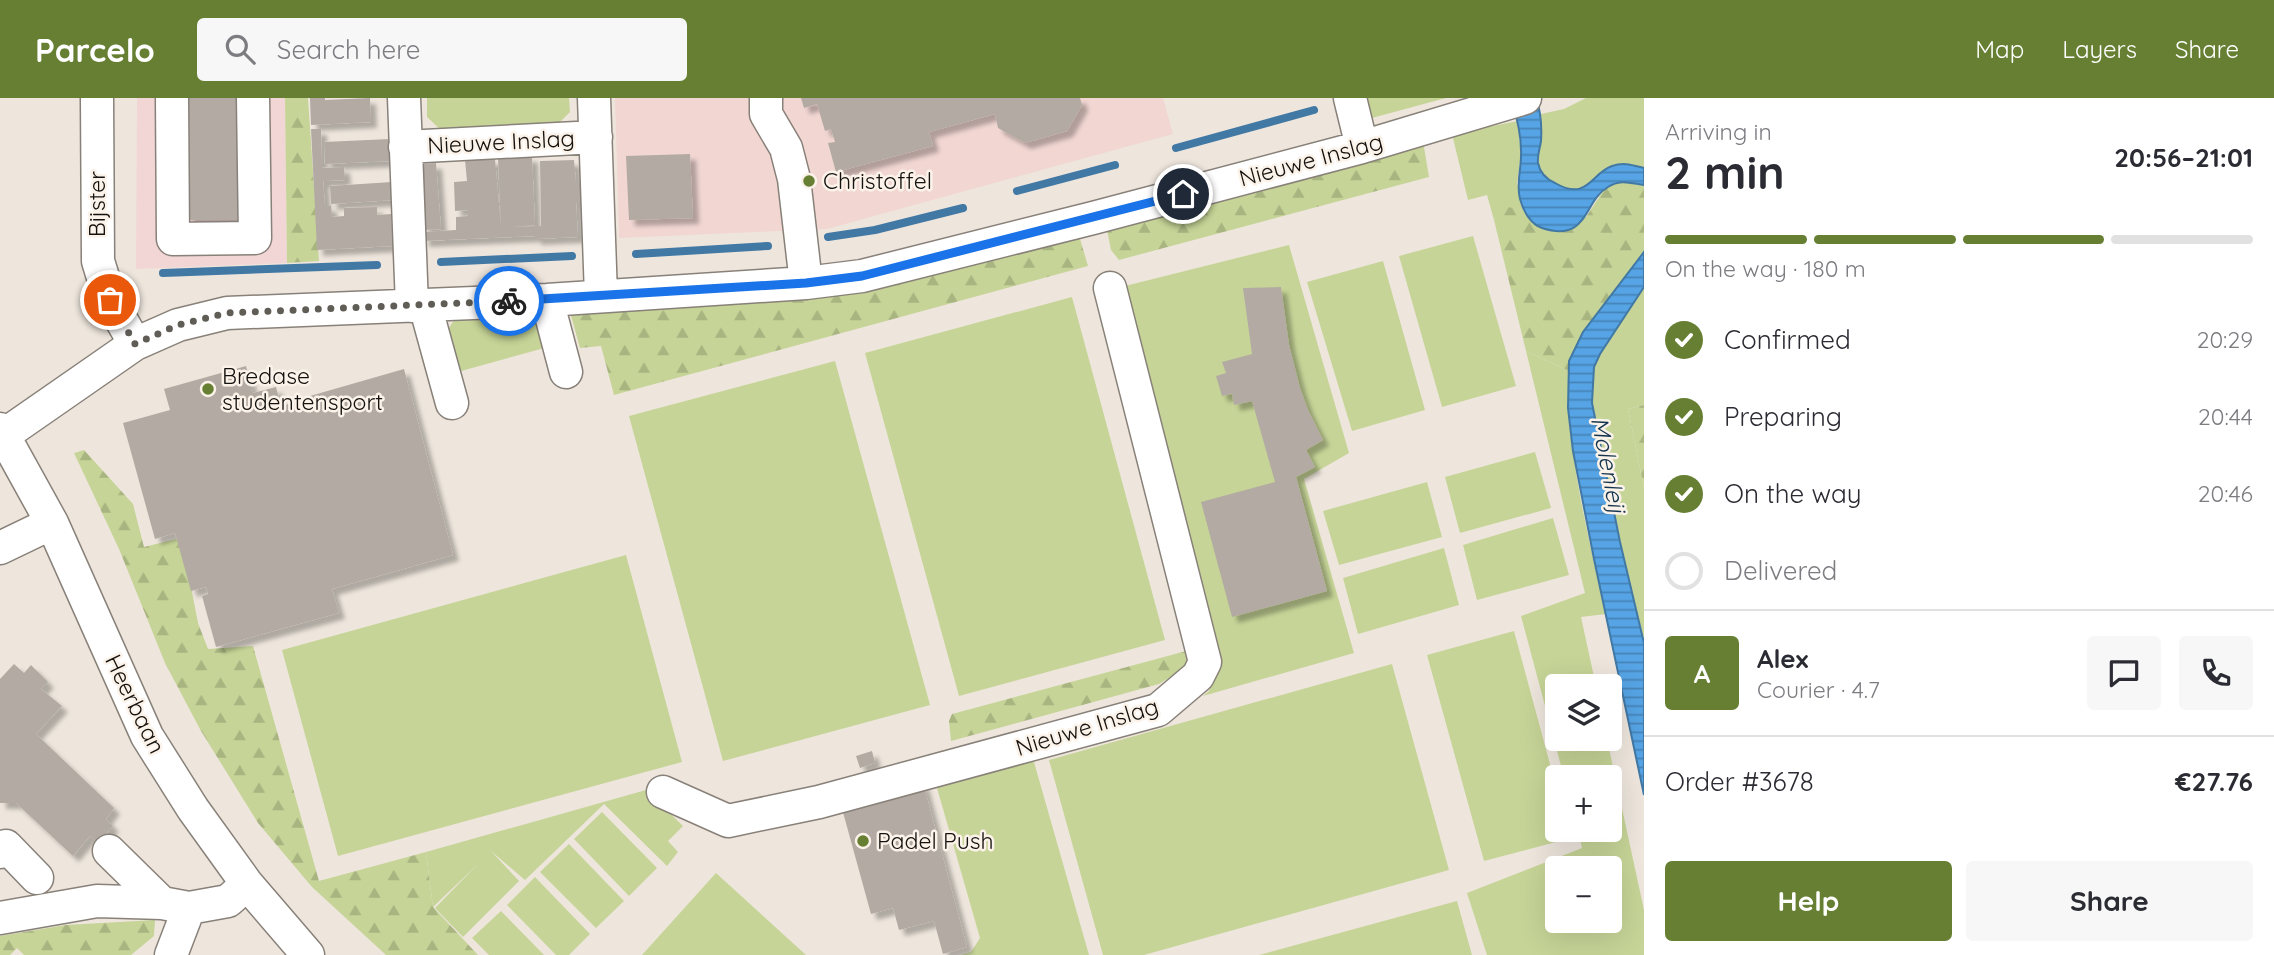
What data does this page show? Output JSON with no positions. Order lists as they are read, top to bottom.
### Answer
{
  "streets": {
    "street": ["Nieuwe Inslag", "Bijster", "Heerbaan"]
  },
  "crossings": [
    ["Nieuwe Inslag", "Bijster"],
    ["Nieuwe Inslag", "Heerbaan"]
  ],
  "water": ["Molenleij"],
  "places": ["Christoffel", "Bredase studentensport", "Padel Push"],
  "page": {
    "header": "Parcelo",
    "search": "Search here",
    "nav": ["Map", "Layers", "Share"],
    "heading": ["2 min", "Arriving in", "20:56–21:01"],
    "panel": [
      "Alex",
      "Courier · 4.7",
      "Order #3678",
      "€27.76"
    ],
    "bar": "On the way · 180 m",
    "list": [
      ["Confirmed", "20:29"],
      ["Preparing", "20:44"],
      ["On the way", "20:46"],
      "Delivered"
    ],
    "round": "A",
    "map_buttons": ["+", "−"],
    "buttons": ["Help", "Share"]
  }
}
